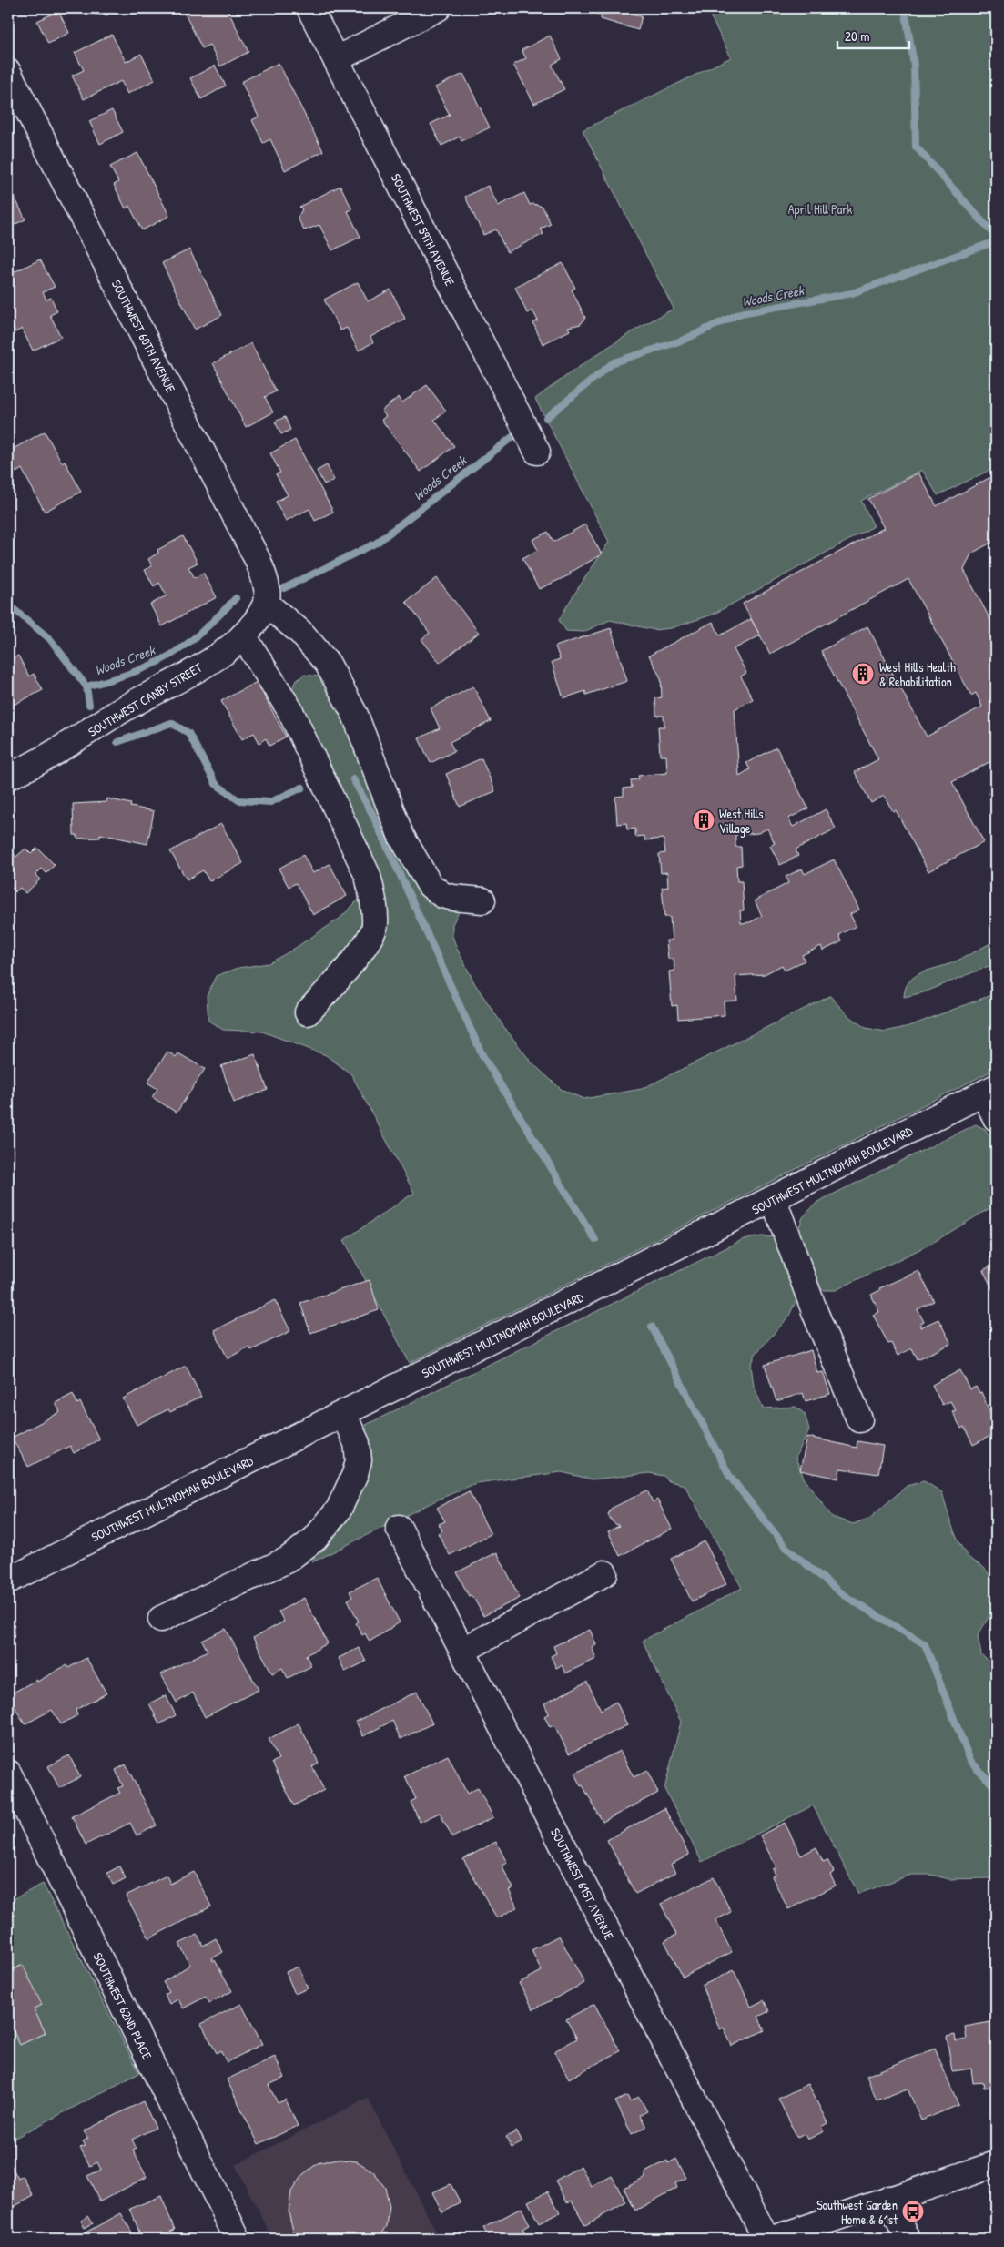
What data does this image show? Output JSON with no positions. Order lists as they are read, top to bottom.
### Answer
{
  "streets": {
    "street": [
      "SOUTHWEST 59TH AVENUE",
      "SOUTHWEST 60TH AVENUE",
      "SOUTHWEST CANBY STREET",
      "SOUTHWEST MULTNOMAH BOULEVARD",
      "SOUTHWEST 61ST AVENUE",
      "SOUTHWEST 62ND PLACE"
    ]
  },
  "crossings": [
    ["SOUTHWEST 60TH AVENUE", "SOUTHWEST CANBY STREET"]
  ],
  "water": ["Woods Creek"],
  "parks": ["April Hill Park"],
  "places": {
    "building": ["West Hills Health & Rehabilitation", "West Hills Village"],
    "bus stop": ["Southwest Garden Home & 61st"]
  },
  "scale_bar": "20 m"
}
